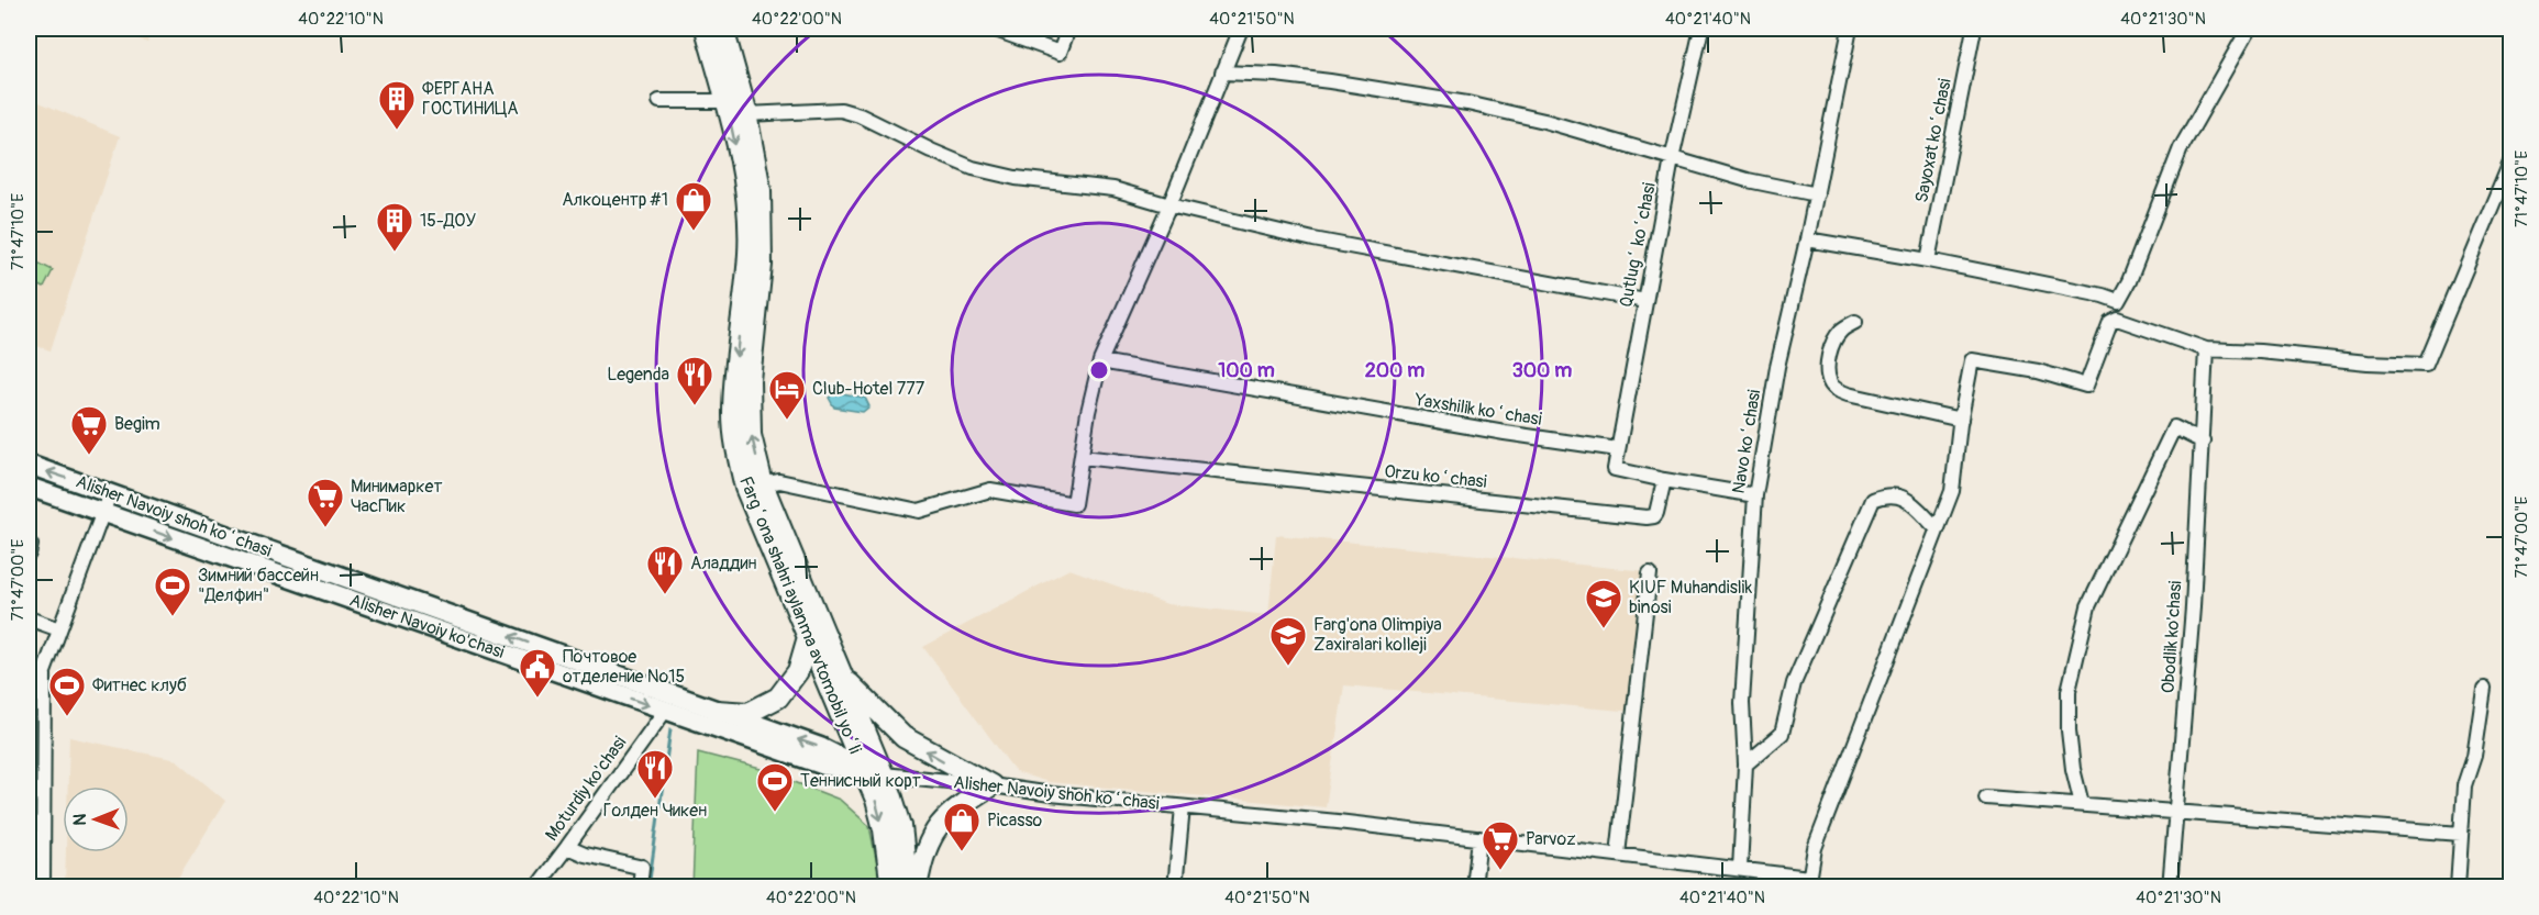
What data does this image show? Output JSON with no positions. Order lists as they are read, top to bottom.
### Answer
{
  "streets": {
    "highway": ["Fargʻona shahri aylanma avtomobil yoʻli"],
    "main road": ["Alisher Navoiy shoh koʻchasi", "Alisher Navoiy ko'chasi"],
    "street": [
      "Sayoxat koʻchasi",
      "Qutlugʻ koʻchasi",
      "Yaxshilik koʻchasi",
      "Navo koʻchasi",
      "Orzu koʻchasi",
      "Obodlik ko'chasi",
      "Moturdiy ko'chasi"
    ]
  },
  "crossings": [
    ["Qutlugʻ koʻchasi", "Yaxshilik koʻchasi"],
    ["Qutlugʻ koʻchasi", "Orzu koʻchasi"],
    ["Navo koʻchasi", "Alisher Navoiy shoh koʻchasi"],
    ["Alisher Navoiy shoh koʻchasi", "Fargʻona shahri aylanma avtomobil yoʻli"],
    ["Alisher Navoiy shoh koʻchasi", "Alisher Navoiy ko'chasi"],
    ["Fargʻona shahri aylanma avtomobil yoʻli", "Alisher Navoiy ko'chasi"],
    ["Alisher Navoiy ko'chasi", "Moturdiy ko'chasi"]
  ],
  "one_way": ["Alisher Navoiy shoh koʻchasi", "Alisher Navoiy ko'chasi"],
  "places": {
    "building": ["ФЕРГАНА ГОСТИНИЦА", "15-ДОУ"],
    "shop": ["Алкоцентр #1", "Picasso"],
    "restaurant": ["Legenda", "Аладдин", "Голден Чикен"],
    "hotel": ["Club-Hotel 777"],
    "supermarket": ["Begim", "Минимаркет ЧасПик", "Parvoz"],
    "sports": ["Зимний бассейн \"Делфин\"", "Фитнес клуб", "Теннисный корт"],
    "school or university": ["KIUF Muhandislik binosi", "Farg'ona Olimpiya Zaxiralari kolleji"],
    "public building": ["Почтовое отделение №15"]
  },
  "north": "left",
  "coordinates": [
    "40°22'10\"N",
    "40°22'00\"N",
    "40°21'50\"N",
    "40°21'40\"N",
    "40°21'30\"N",
    "71°47'10\"E",
    "71°47'00\"E"
  ],
  "rings": ["100 m", "200 m", "300 m"]
}
